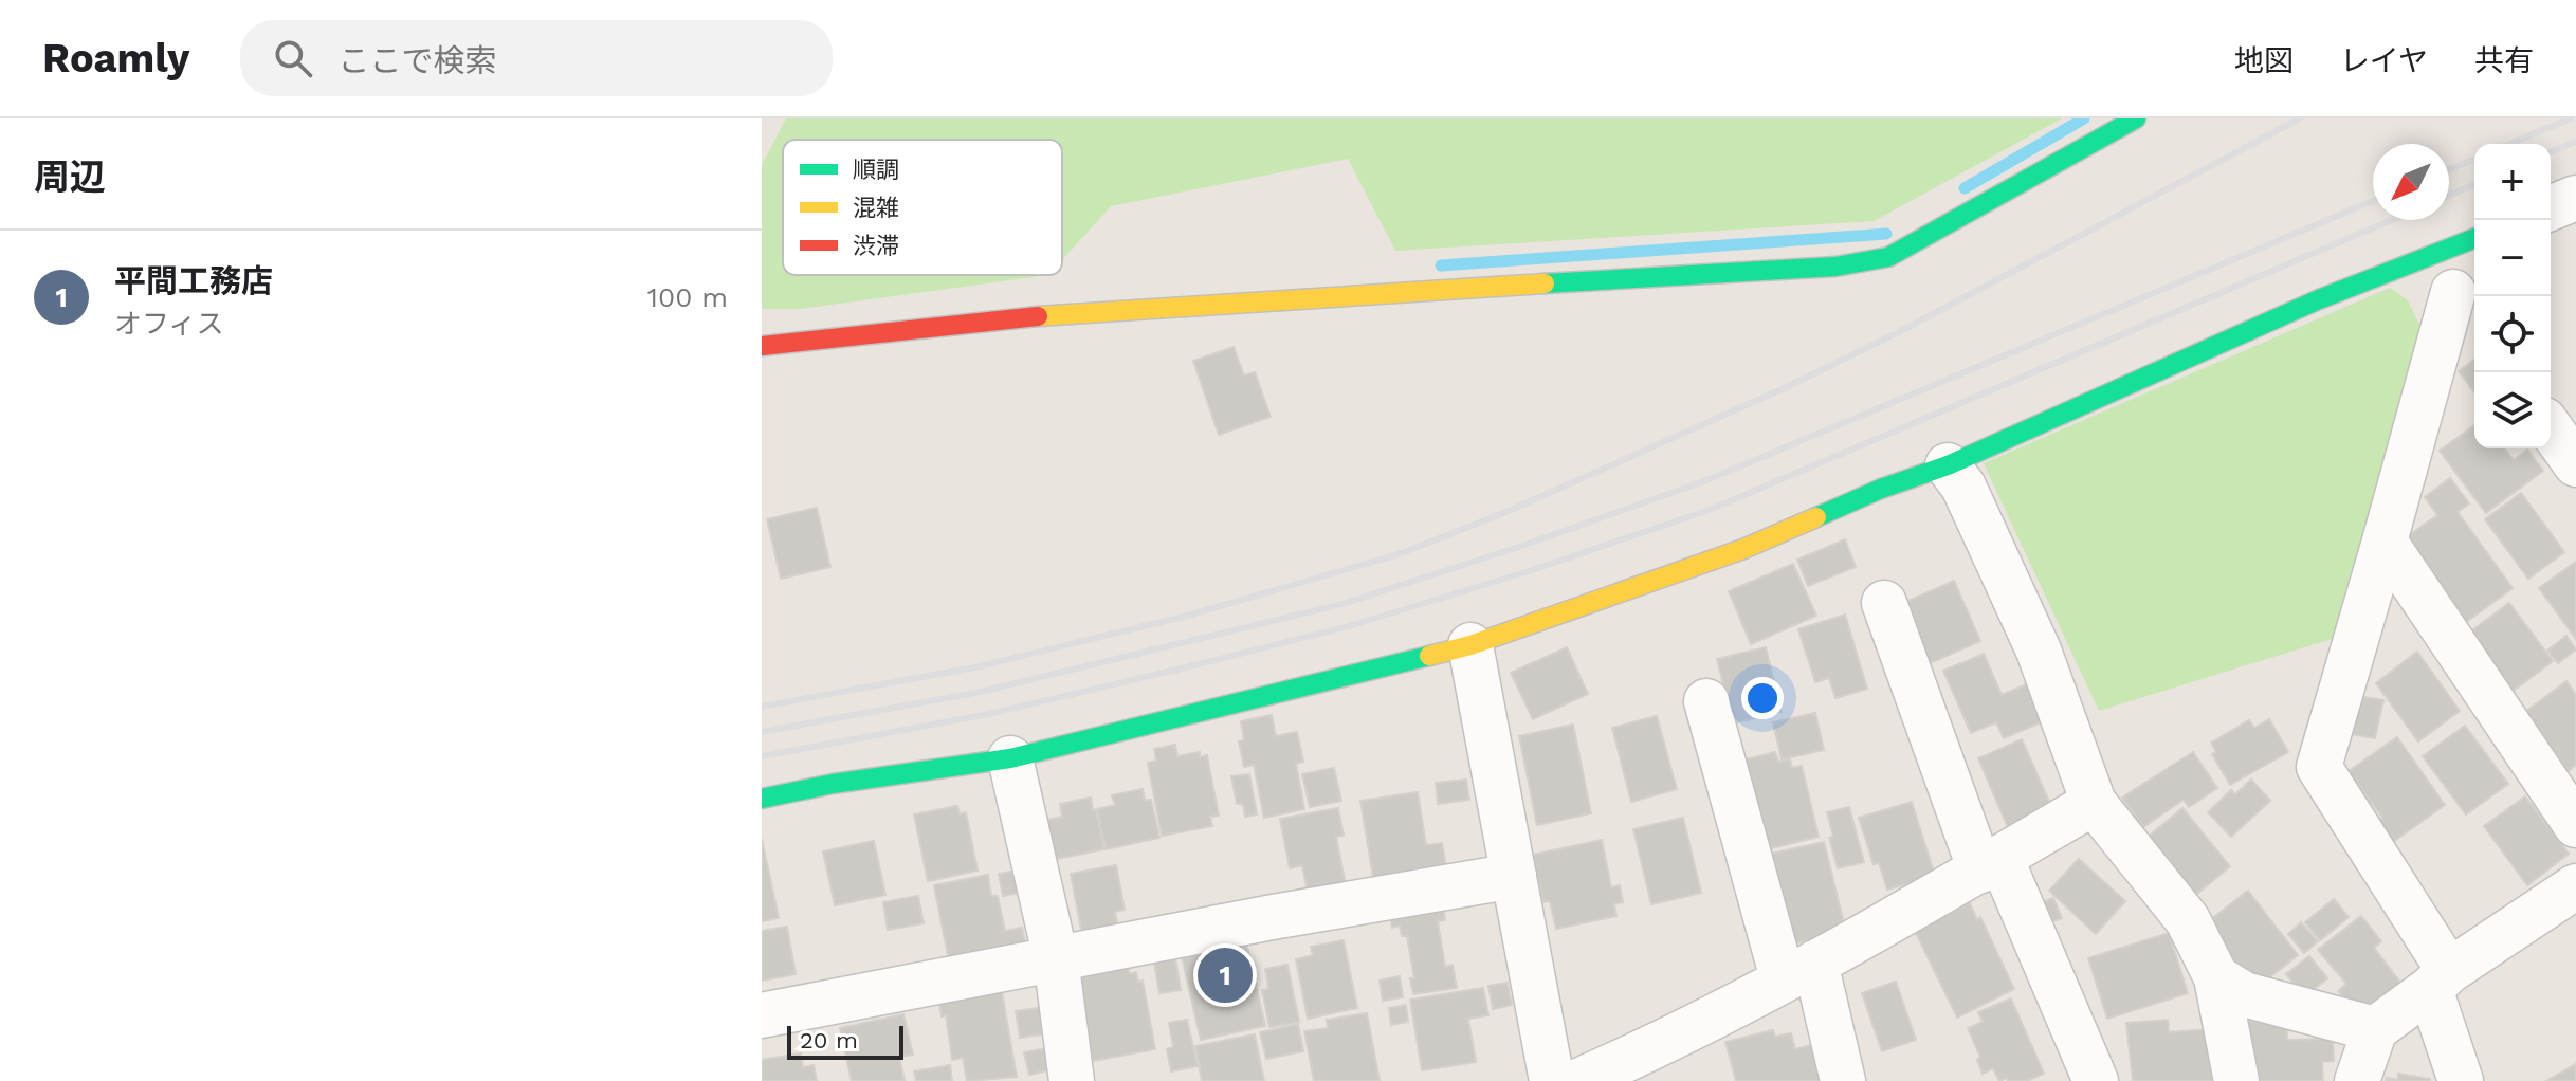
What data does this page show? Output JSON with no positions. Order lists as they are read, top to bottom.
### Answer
{
  "legend": ["順調", "混雑", "渋滞"],
  "scale_bar": "20 m",
  "north": "bottom left",
  "page": {
    "header": "Roamly",
    "search": "ここで検索",
    "nav": ["地図", "レイヤ", "共有"],
    "heading": "周辺",
    "map_buttons": ["+", "−"],
    "list": [
      {
        "mark": "1",
        "name": "平間工務店",
        "note": "オフィス",
        "value": "100 m"
      }
    ],
    "pins": "1",
    "scale": "20 m"
  }
}
